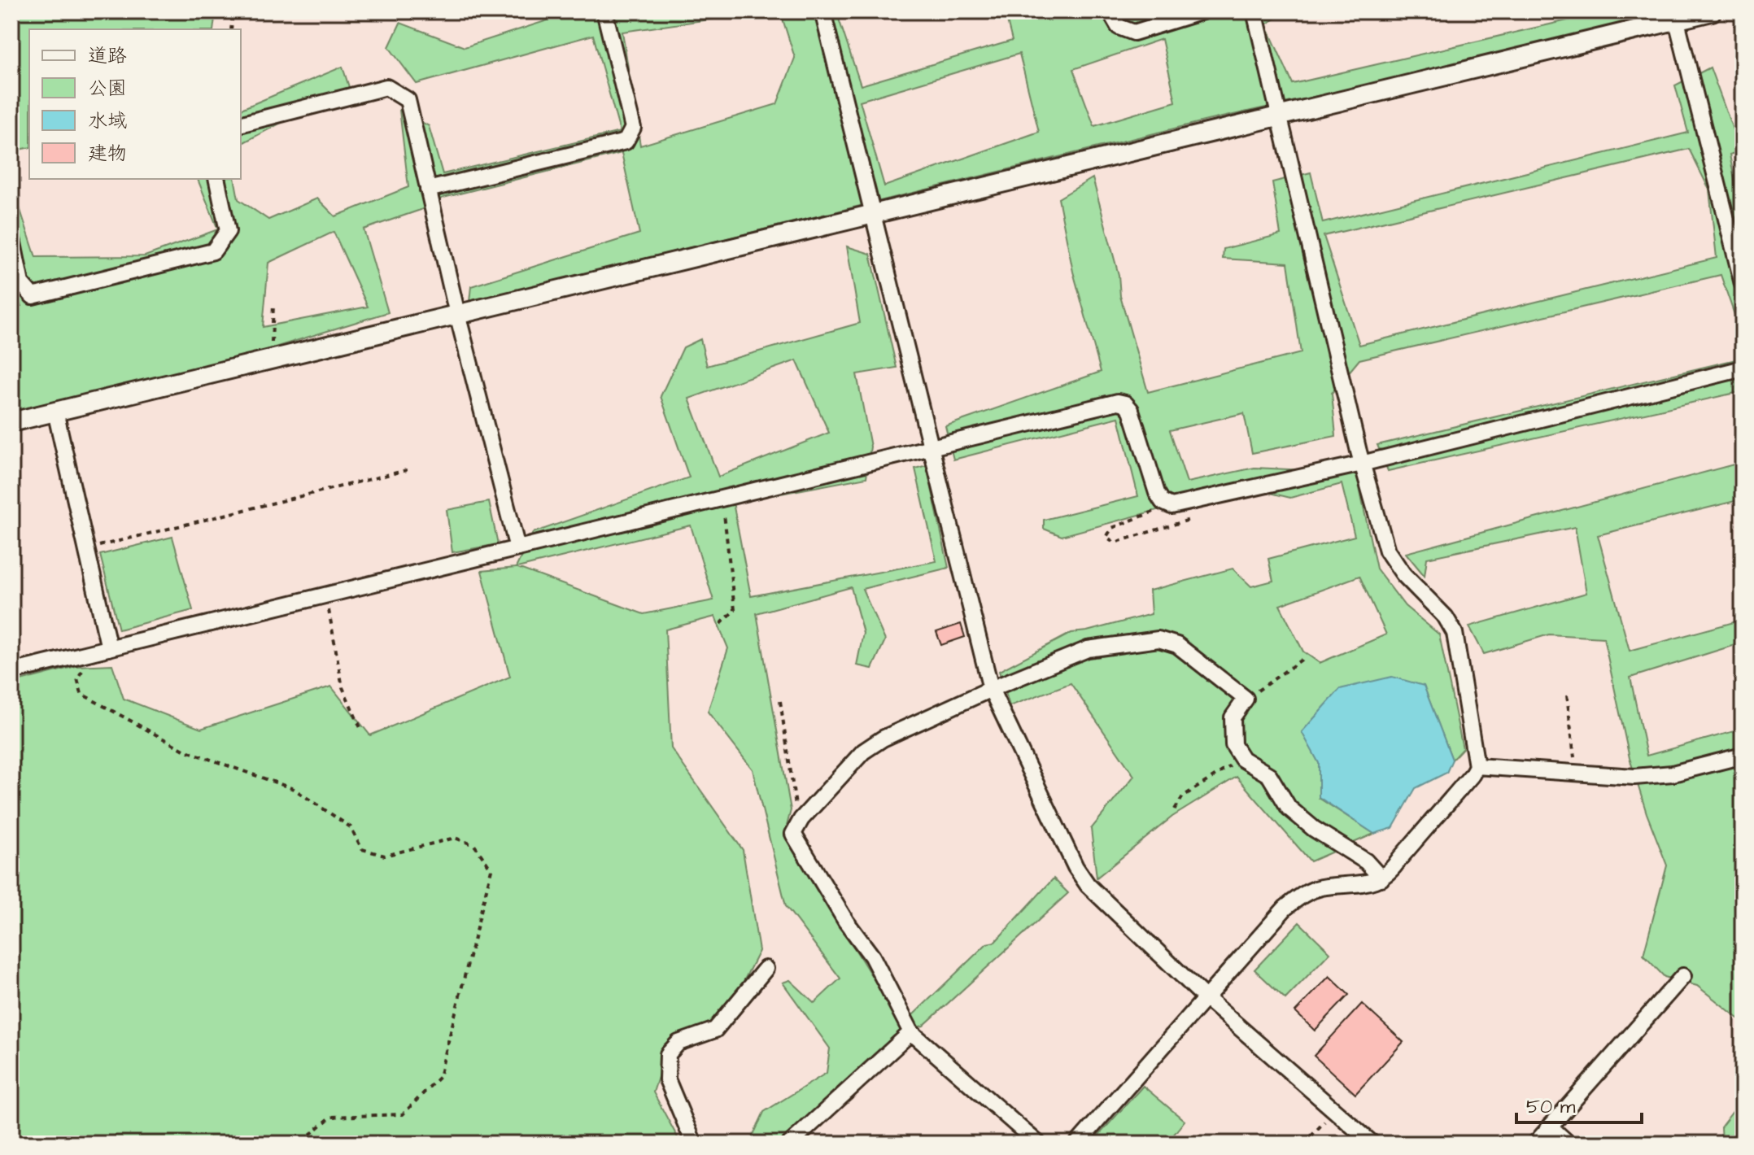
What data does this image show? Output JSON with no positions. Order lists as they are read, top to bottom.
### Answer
{
  "legend": [
    "道路",
    "公園",
    "水域",
    "建物"
  ],
  "scale_bar": "50 m"
}
